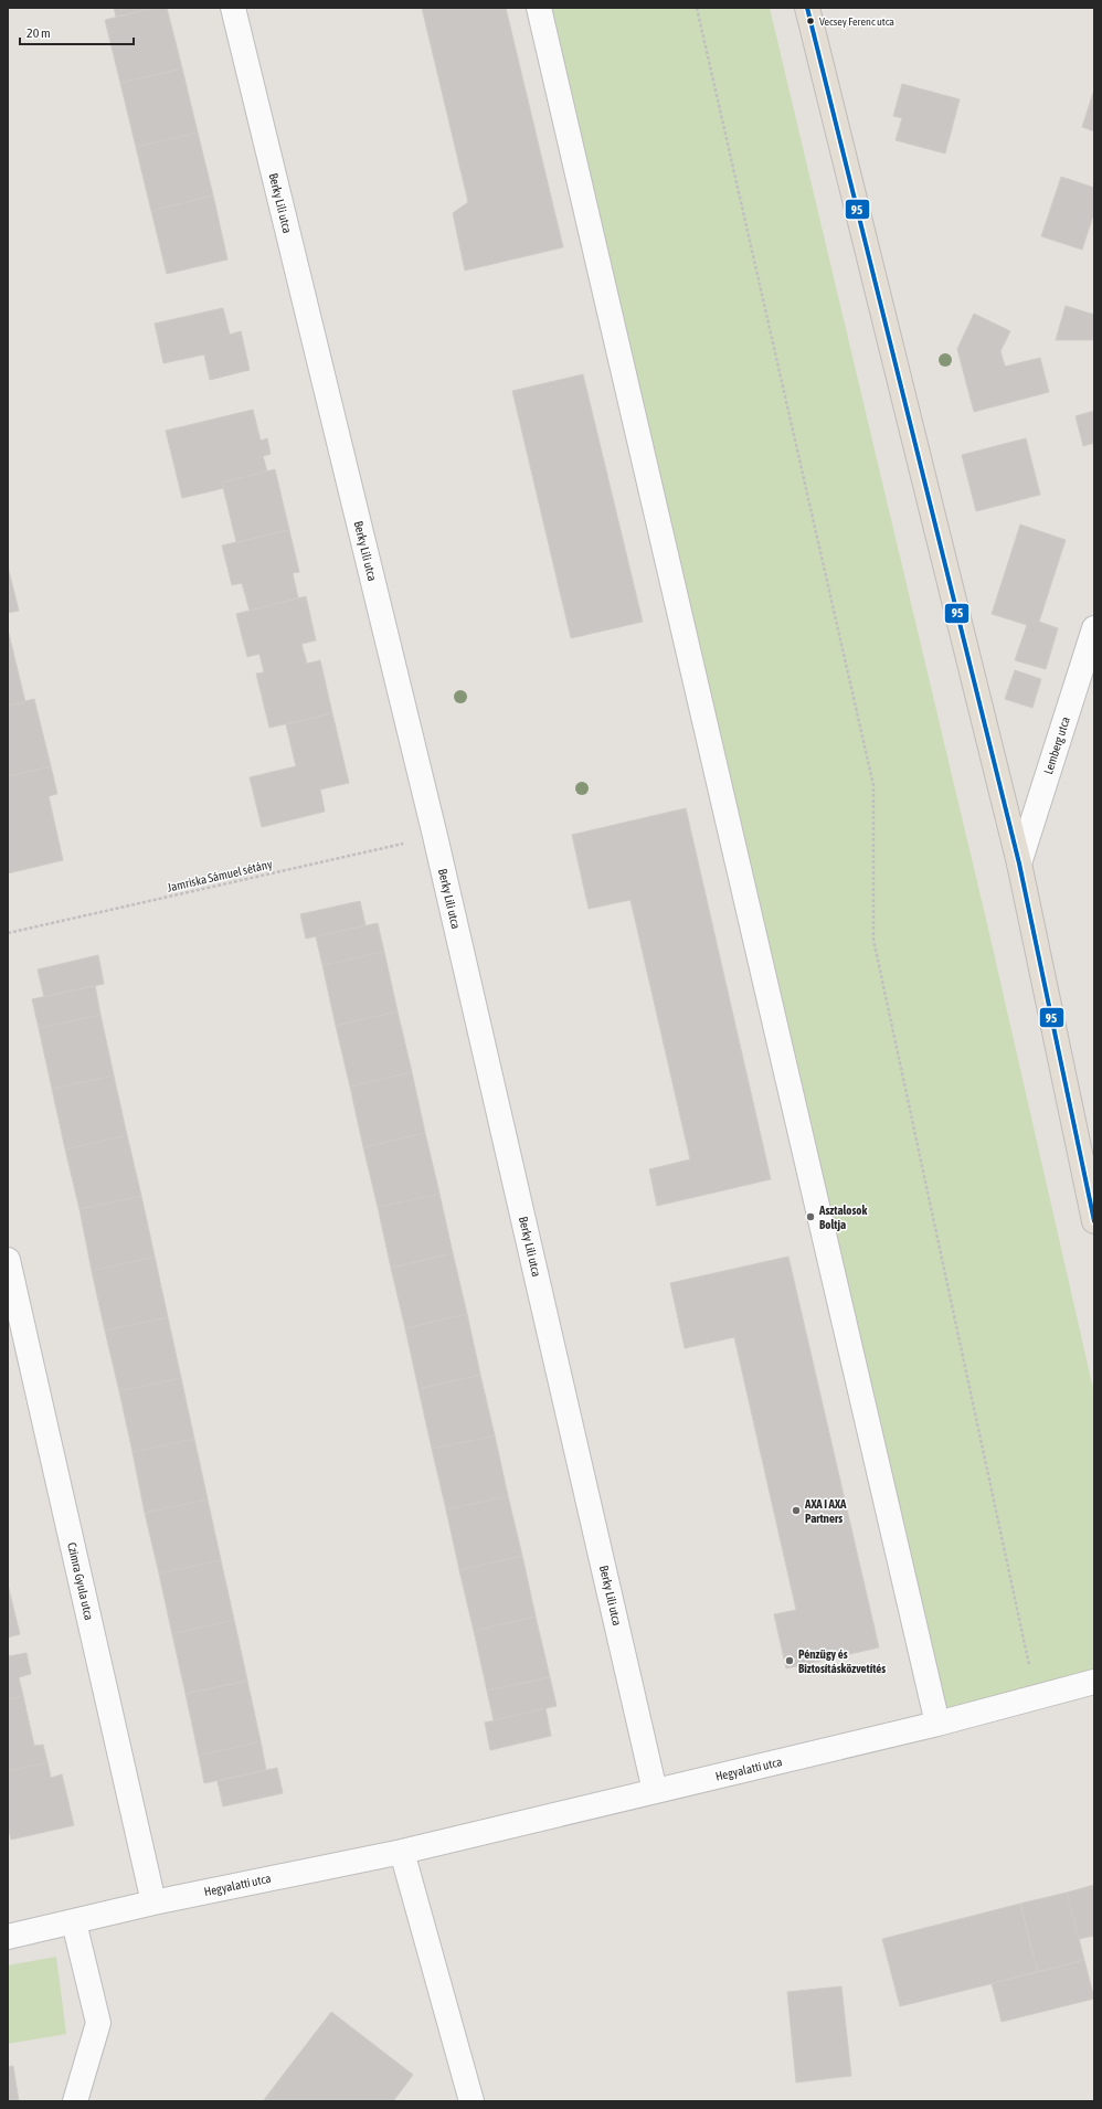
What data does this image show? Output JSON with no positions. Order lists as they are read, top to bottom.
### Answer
{
  "streets": {
    "street": [
      "Berky Lili utca",
      "Lemberg utca",
      "Czimra Gyula utca",
      "Hegyalatti utca"
    ],
    "path": ["Jamriska Sámuel sétány"]
  },
  "crossings": [
    ["Berky Lili utca", "Jamriska Sámuel sétány"],
    ["Berky Lili utca", "Hegyalatti utca"],
    ["Czimra Gyula utca", "Hegyalatti utca"]
  ],
  "places": [
    "Vecsey Ferenc utca",
    "Asztalosok Boltja",
    "AXA I AXA Partners",
    "Pénzügy és Biztosításközvetítés"
  ],
  "lines": ["transit line 95"],
  "scale_bar": "20 m"
}
